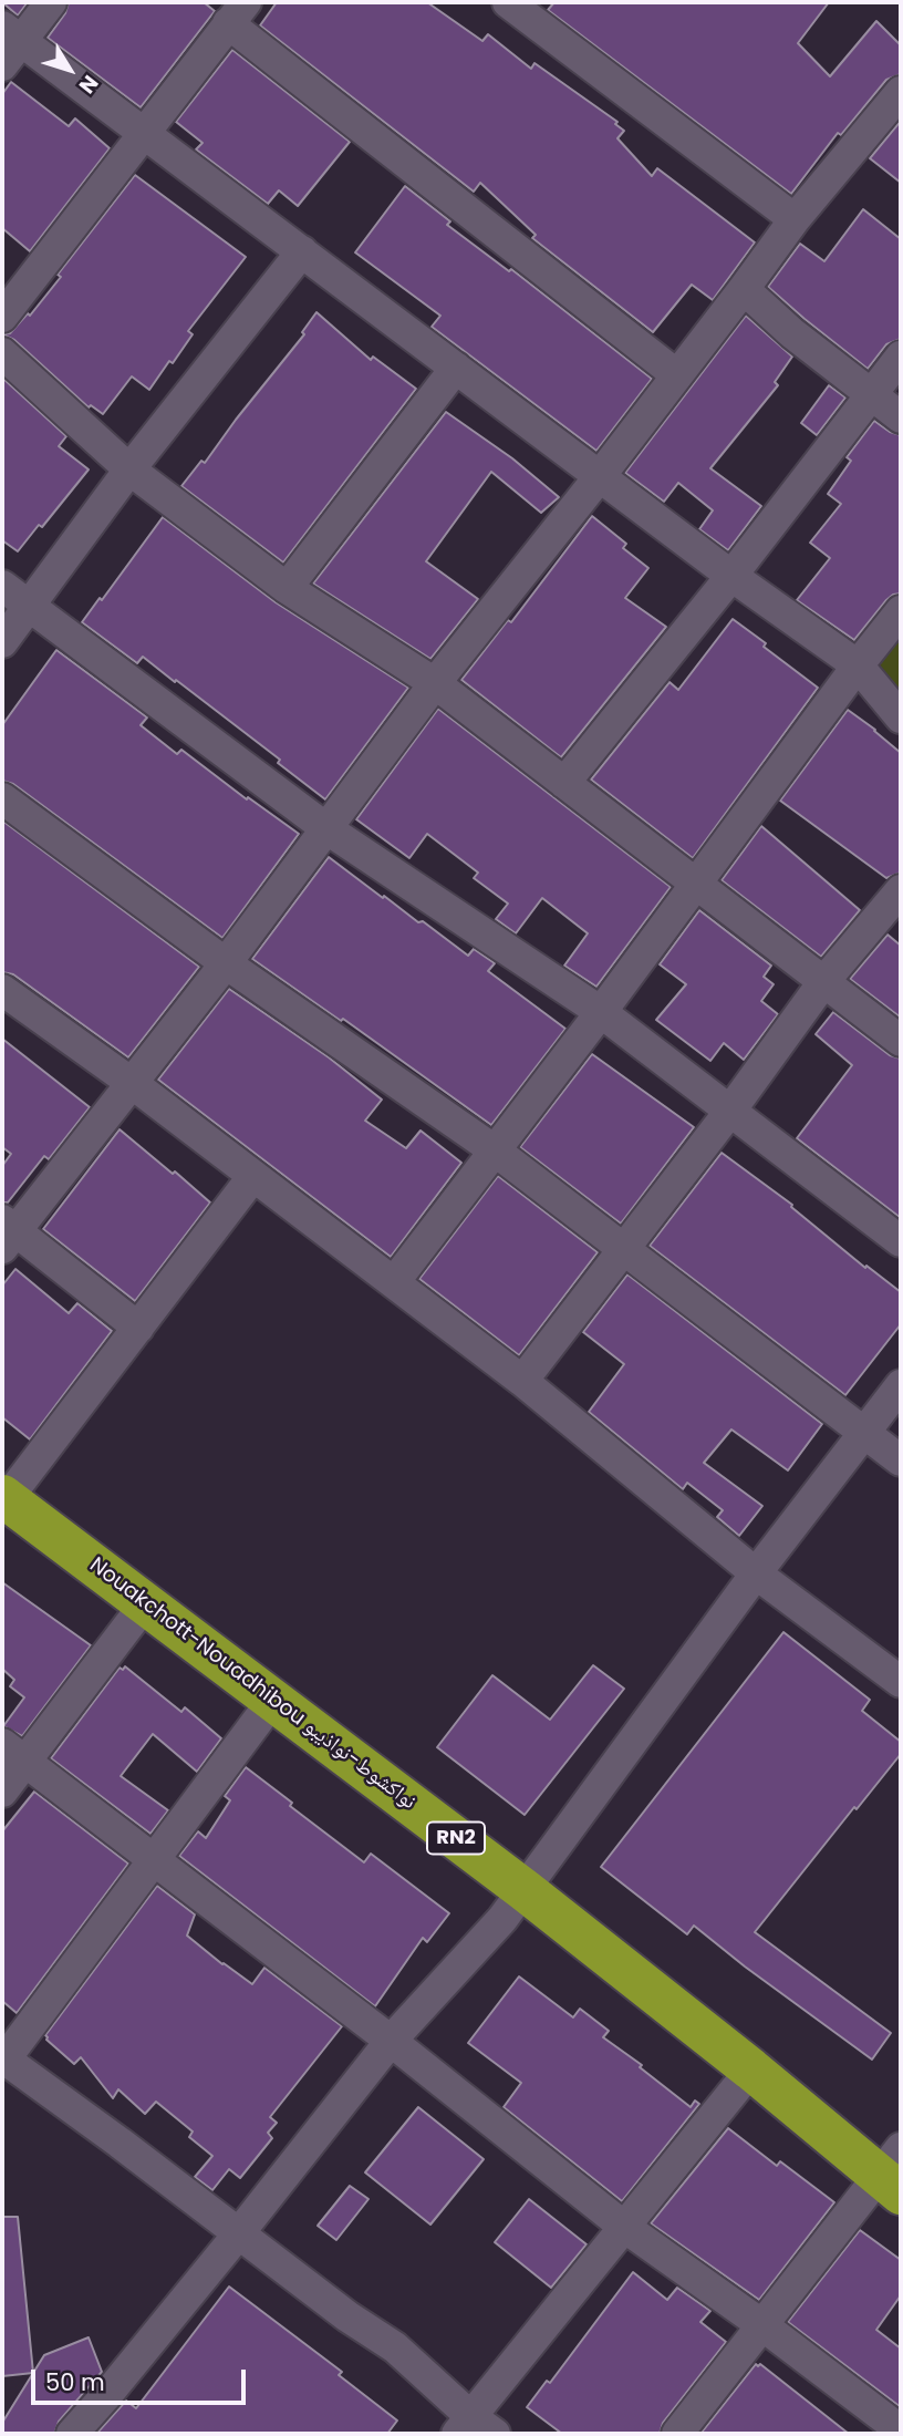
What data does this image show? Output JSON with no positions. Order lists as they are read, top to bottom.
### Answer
{
  "streets": {
    "highway": ["Nouakchott-Nouadhibou نواكشوط-نواذيبو", "RN2"]
  },
  "scale_bar": "50 m",
  "north": "bottom right"
}
